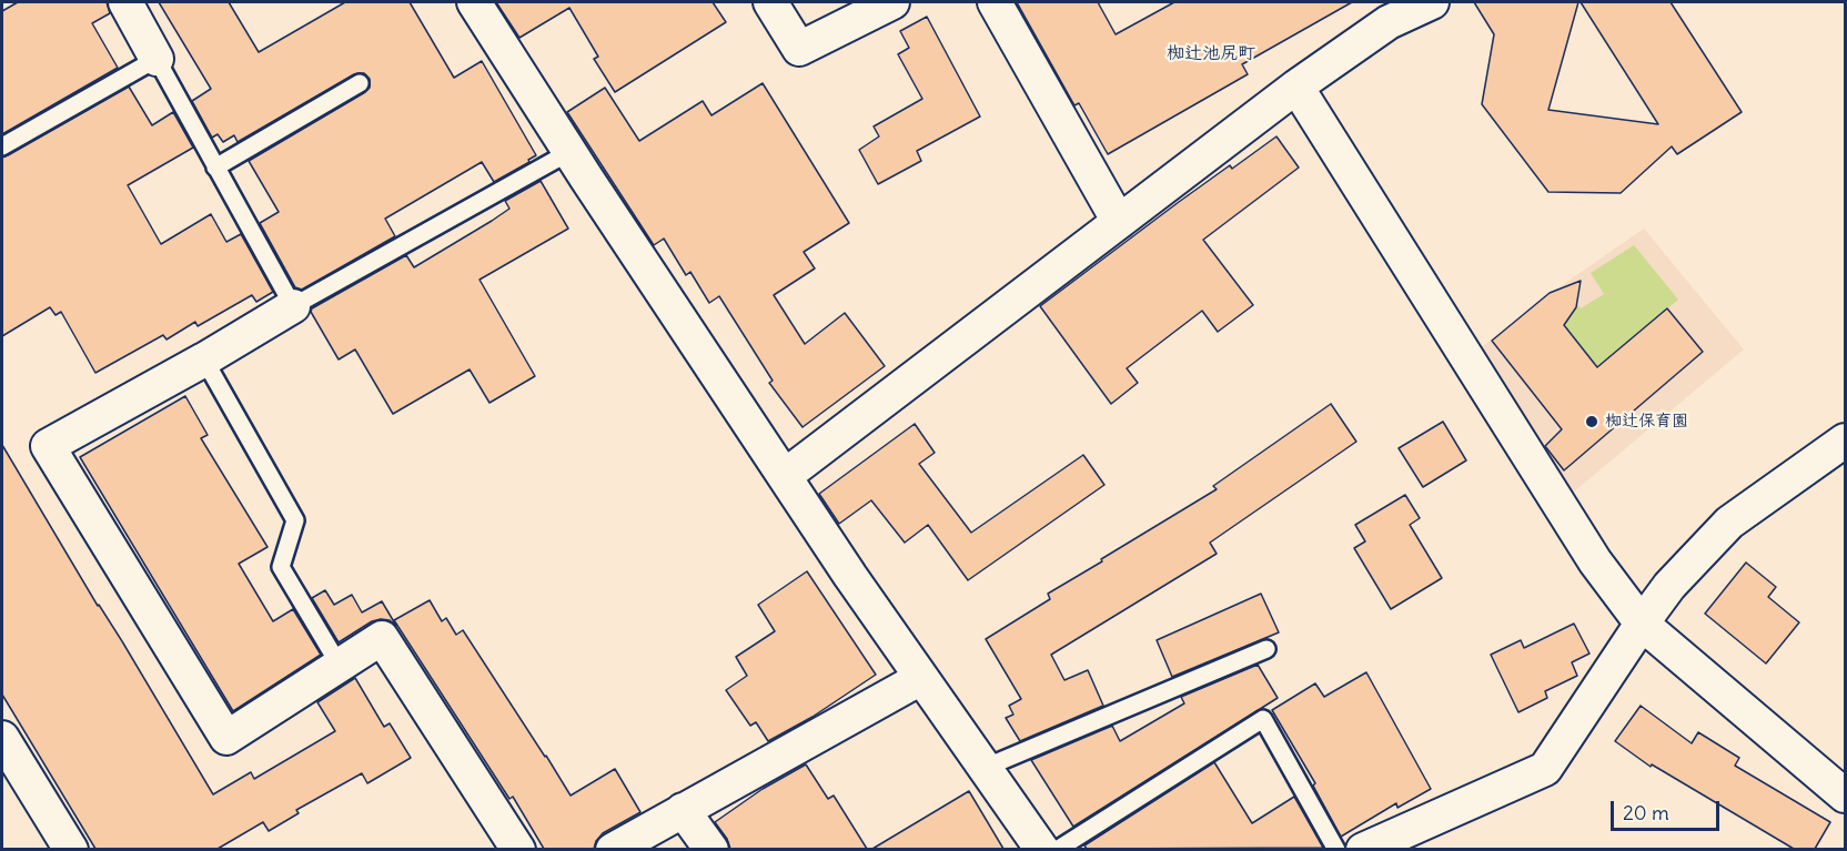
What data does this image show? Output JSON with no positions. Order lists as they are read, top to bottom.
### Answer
{
  "districts": ["椥辻池尻町"],
  "places": ["椥辻保育園"],
  "scale_bar": "20 m"
}
